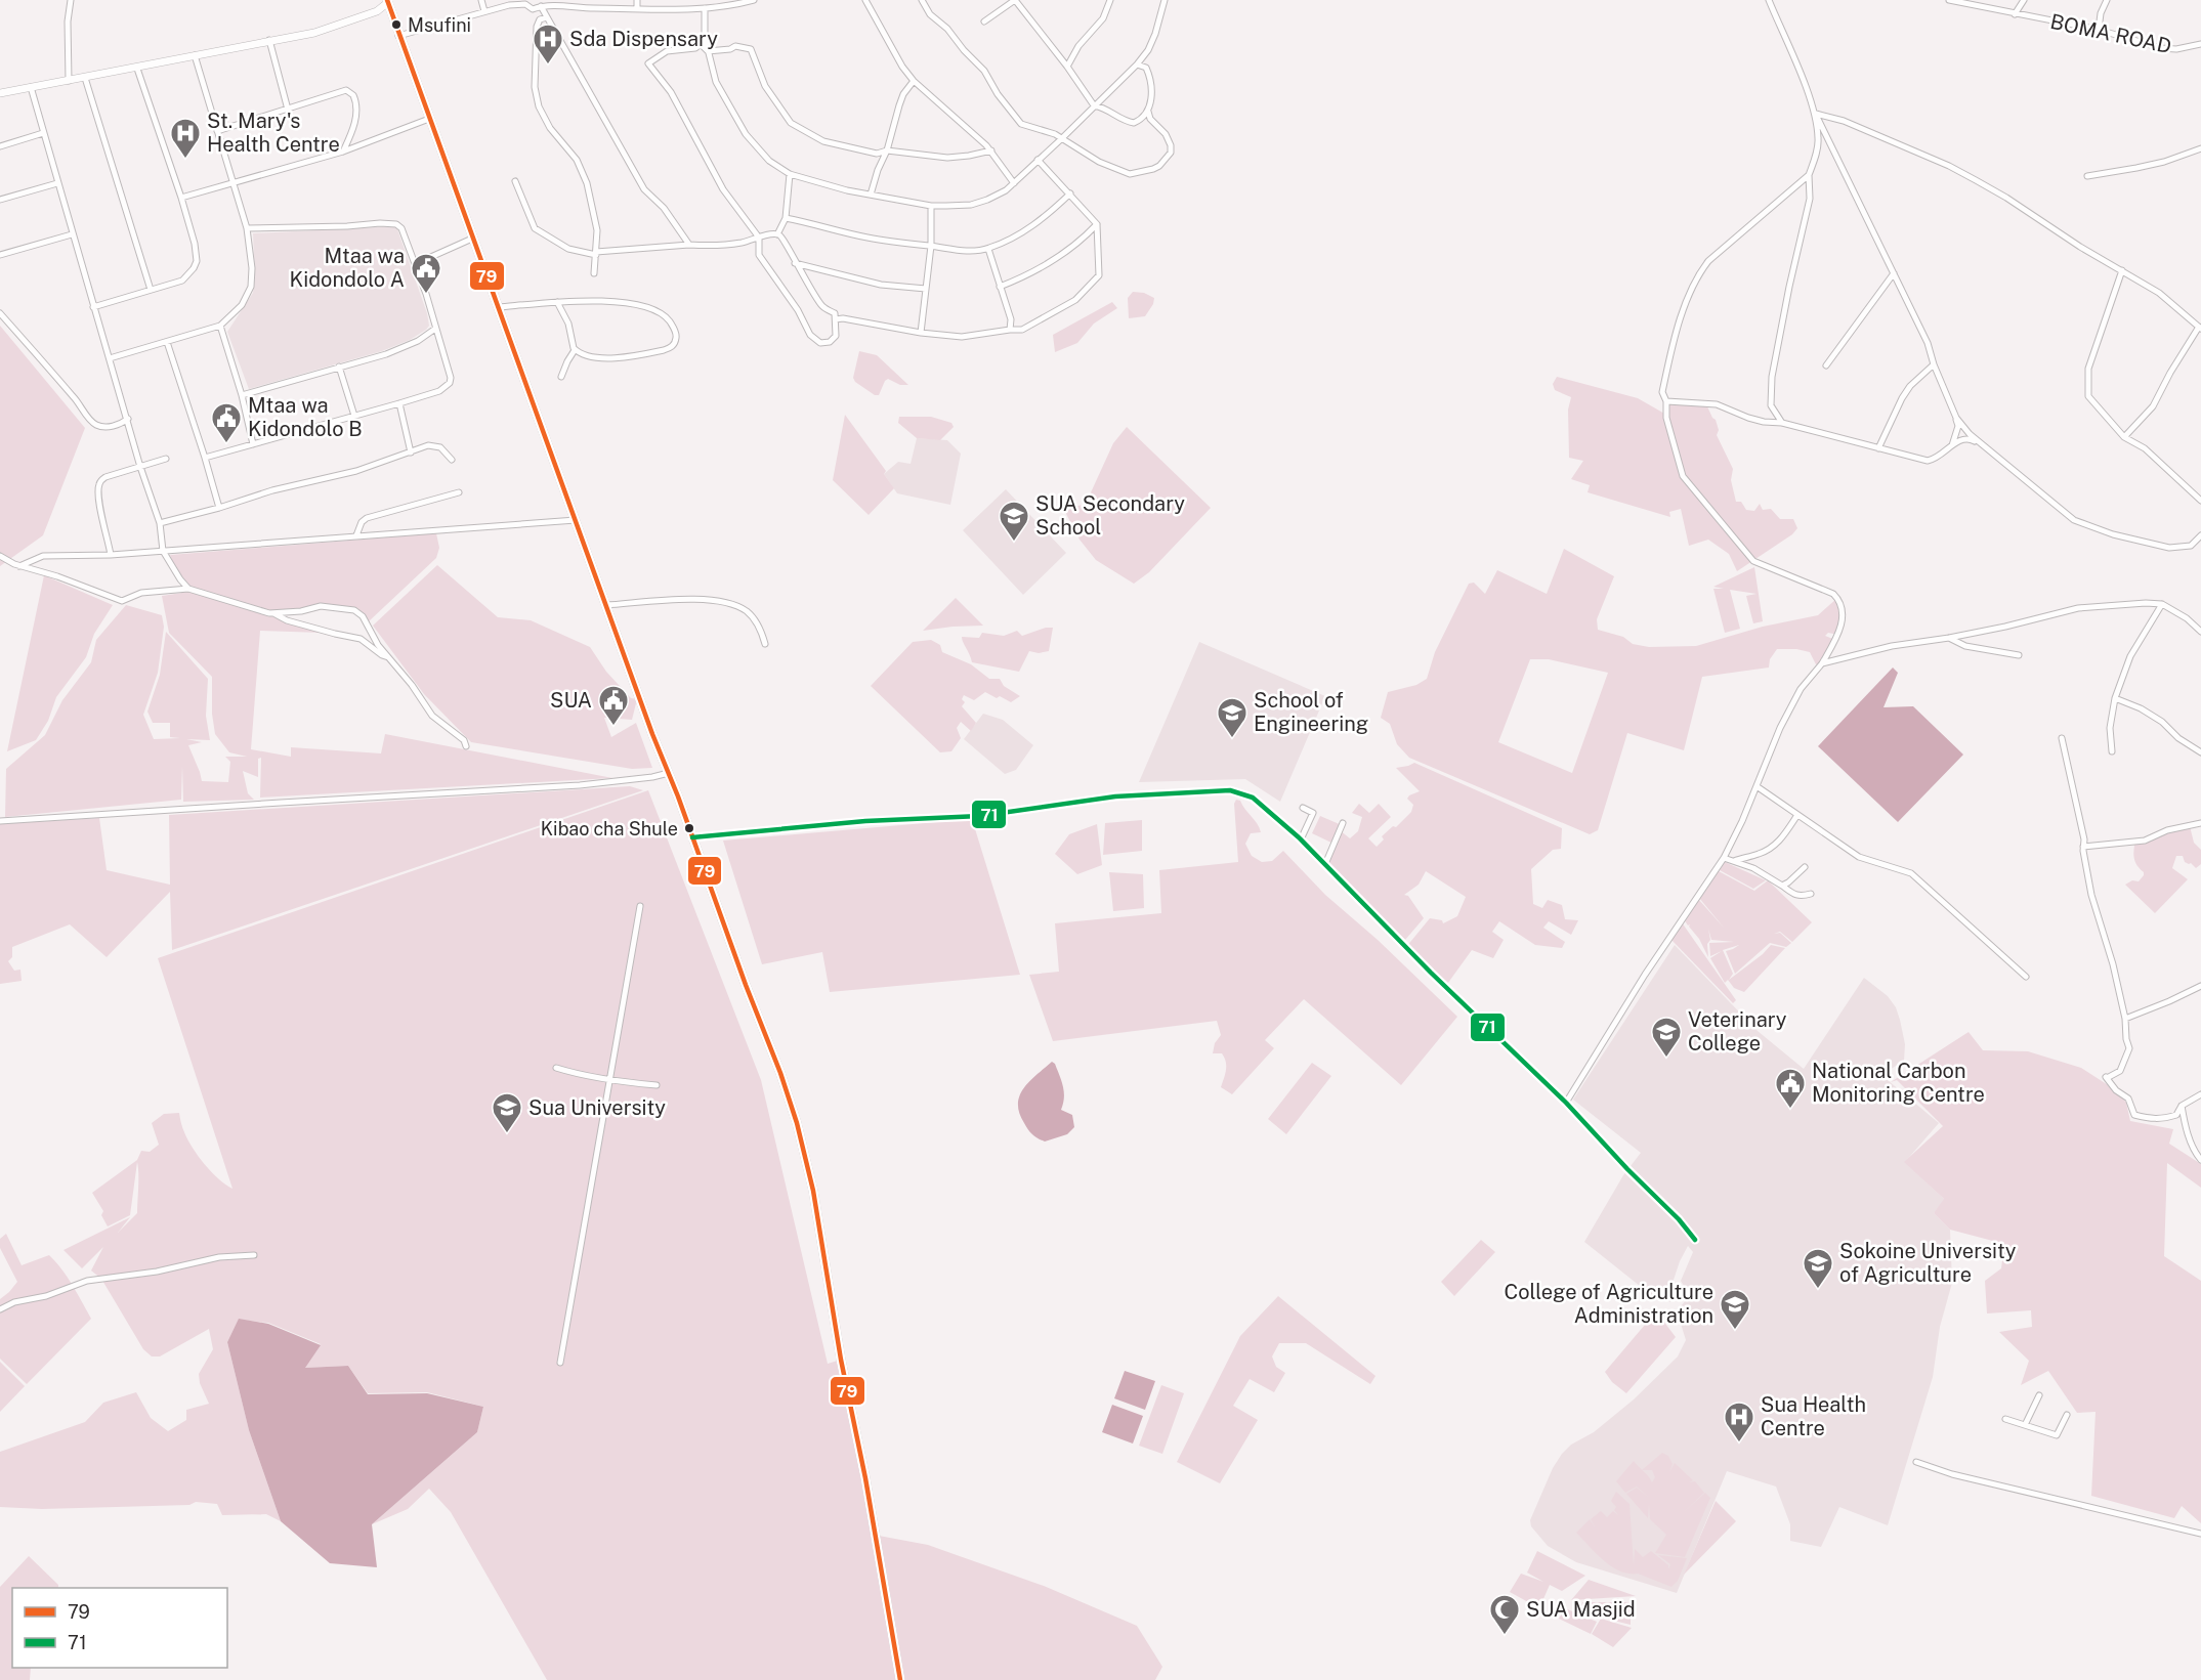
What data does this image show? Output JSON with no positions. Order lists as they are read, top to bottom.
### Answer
{
  "streets": {
    "street": ["BOMA ROAD"]
  },
  "places": {
    "other": ["Msufini", "Kibao cha Shule"],
    "hospital": ["Sda Dispensary", "St. Mary's Health Centre", "Sua Health Centre"],
    "public building": [
      "Mtaa wa Kidondolo A",
      "Mtaa wa Kidondolo B",
      "SUA",
      "National Carbon Monitoring Centre"
    ],
    "school or university": [
      "SUA Secondary School",
      "School of Engineering",
      "Veterinary College",
      "Sua University",
      "Sokoine University of Agriculture",
      "College of Agriculture Administration"
    ],
    "mosque": ["SUA Masjid"]
  },
  "lines": ["transit line 79", "transit line 71"],
  "legend": ["79", "71"]
}
